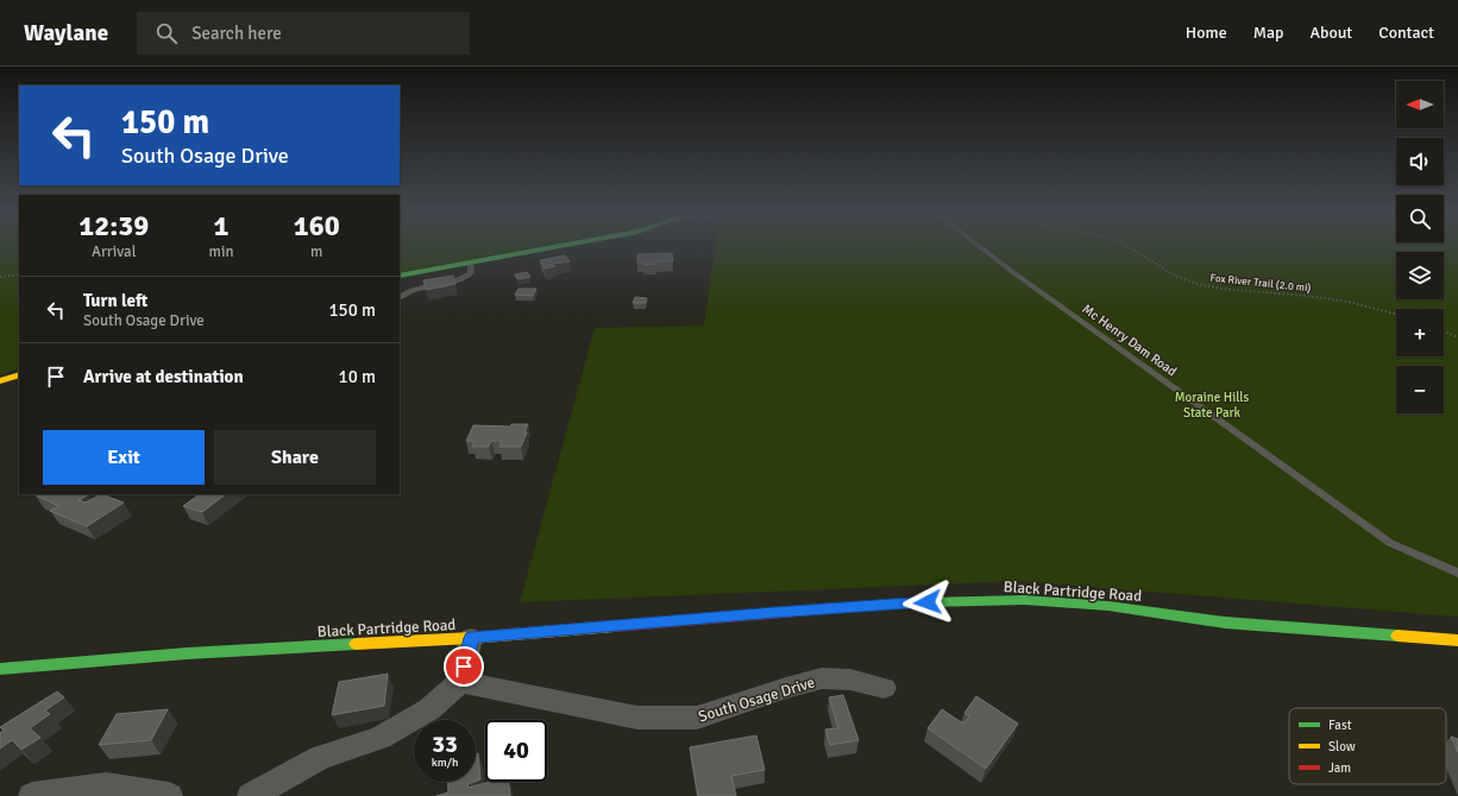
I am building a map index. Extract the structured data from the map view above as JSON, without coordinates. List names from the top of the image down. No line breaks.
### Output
{"streets":{"street":["Black Partridge Road","South Osage Drive"],"lane":["Mc Henry Dam Road"],"path":["Fox River Trail (2.0 mi)"]},"parks":["Moraine Hills State Park"],"legend":["Fast","Slow","Jam"],"north":"left","page":{"header":"Waylane","search":"Search here","nav":["Home","Map","About","Contact"],"map_buttons":["+","−"],"turn":["150 m","South Osage Drive"],"eta":["12:39","Arrival","1","min","160","m"],"list":[{"name":"Turn left","note":"South Osage Drive","value":"150 m"},{"name":"Arrive at destination","value":"10 m"}],"buttons":["Exit","Share"],"speed":"33 km/h","limit":"40"}}
